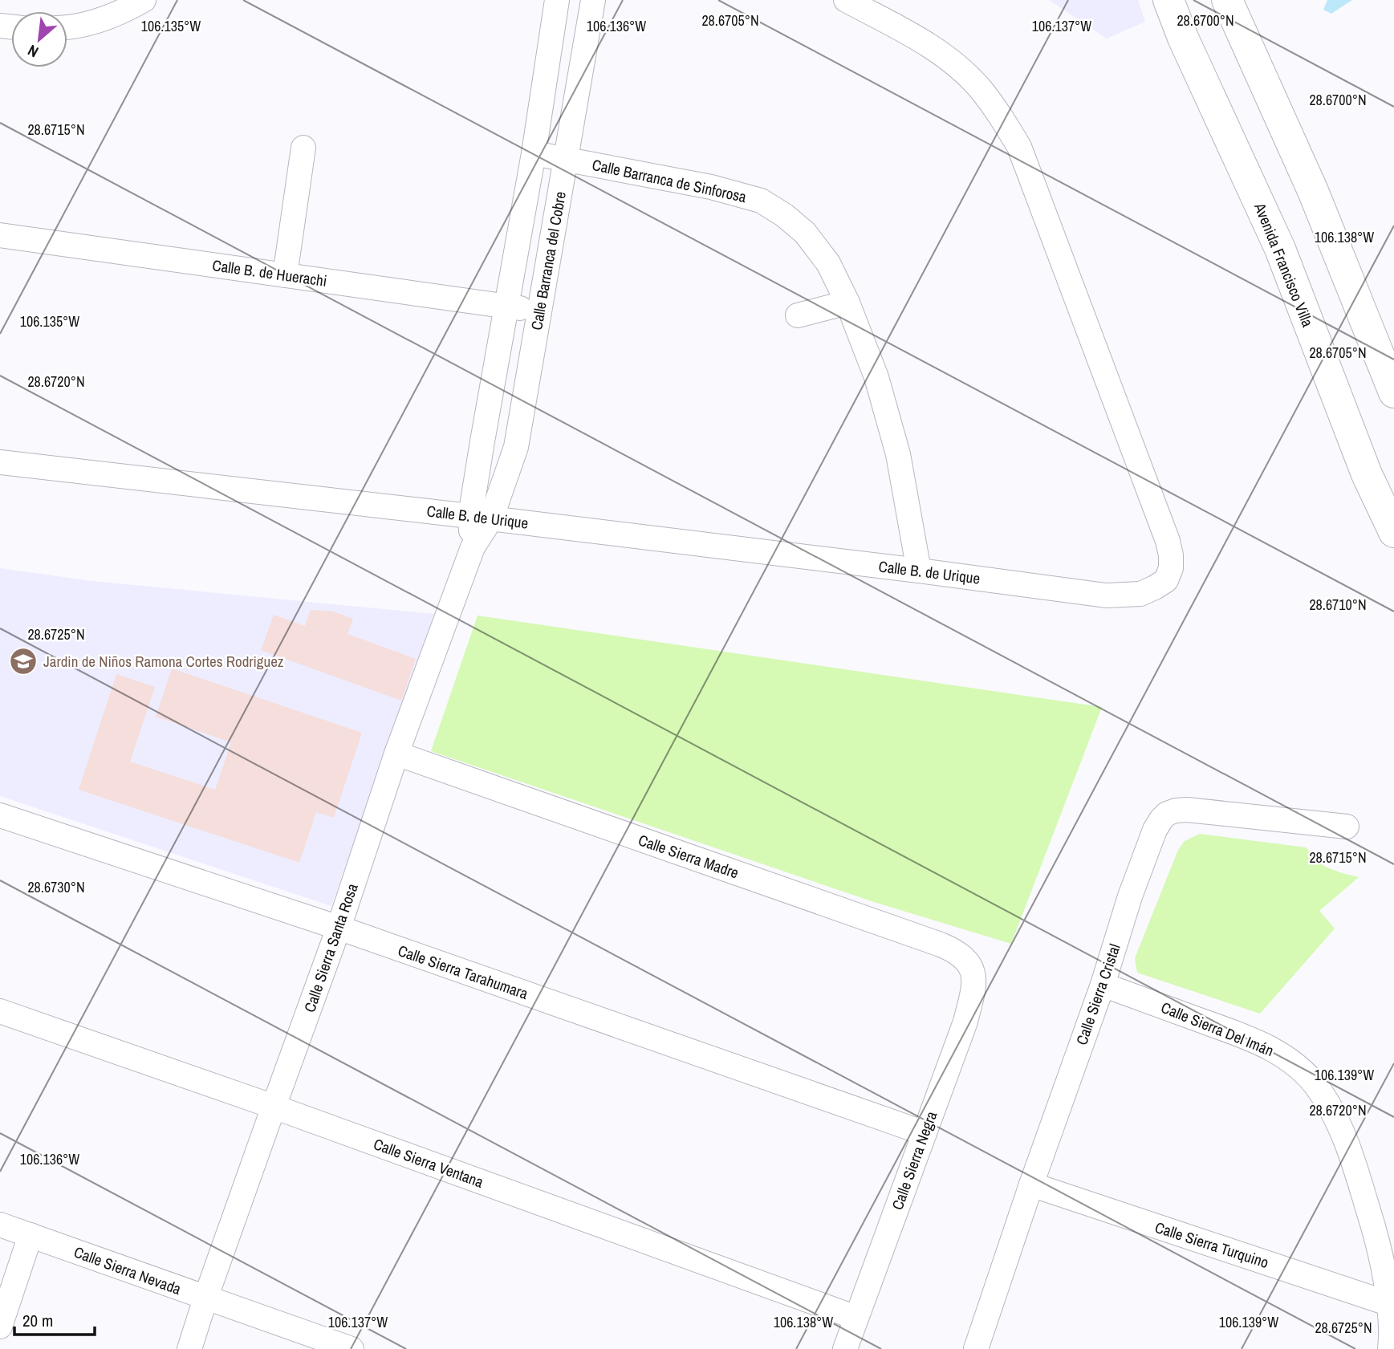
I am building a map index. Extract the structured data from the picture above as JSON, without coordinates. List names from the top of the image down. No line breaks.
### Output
{"streets":{"main road":["Avenida Francisco Villa"],"street":["Calle Barranca de Sinforosa","Calle Barranca del Cobre","Calle B. de Huerachi","Calle B. de Urique","Calle Sierra Madre","Calle Sierra Santa Rosa","Calle Sierra Tarahumara","Calle Sierra Cristal","Calle Sierra Del Imán","Calle Sierra Negra","Calle Sierra Ventana","Calle Sierra Turquino","Calle Sierra Nevada"]},"crossings":[["Calle Barranca de Sinforosa","Calle Barranca del Cobre"],["Calle Barranca de Sinforosa","Calle B. de Urique"],["Calle Barranca del Cobre","Calle B. de Huerachi"],["Calle Barranca del Cobre","Calle B. de Urique"],["Calle Barranca del Cobre","Calle Sierra Santa Rosa"],["Calle B. de Urique","Calle Sierra Santa Rosa"],["Calle Sierra Madre","Calle Sierra Santa Rosa"],["Calle Sierra Madre","Calle Sierra Negra"],["Calle Sierra Santa Rosa","Calle Sierra Tarahumara"],["Calle Sierra Santa Rosa","Calle Sierra Ventana"],["Calle Sierra Santa Rosa","Calle Sierra Nevada"],["Calle Sierra Tarahumara","Calle Sierra Negra"],["Calle Sierra Cristal","Calle Sierra Del Imán"],["Calle Sierra Cristal","Calle Sierra Turquino"],["Calle Sierra Del Imán","Calle Sierra Turquino"],["Calle Sierra Negra","Calle Sierra Ventana"]],"places":{"school or university":["Jardin de Niños Ramona Cortes Rodriguez"]},"scale_bar":"20 m","north":"bottom left","coordinates":["28.6705°N","28.6700°N","106.135°W","106.136°W","106.137°W","28.6715°N","106.138°W","28.6720°N","28.6710°N","28.6725°N","28.6730°N","106.139°W"]}
